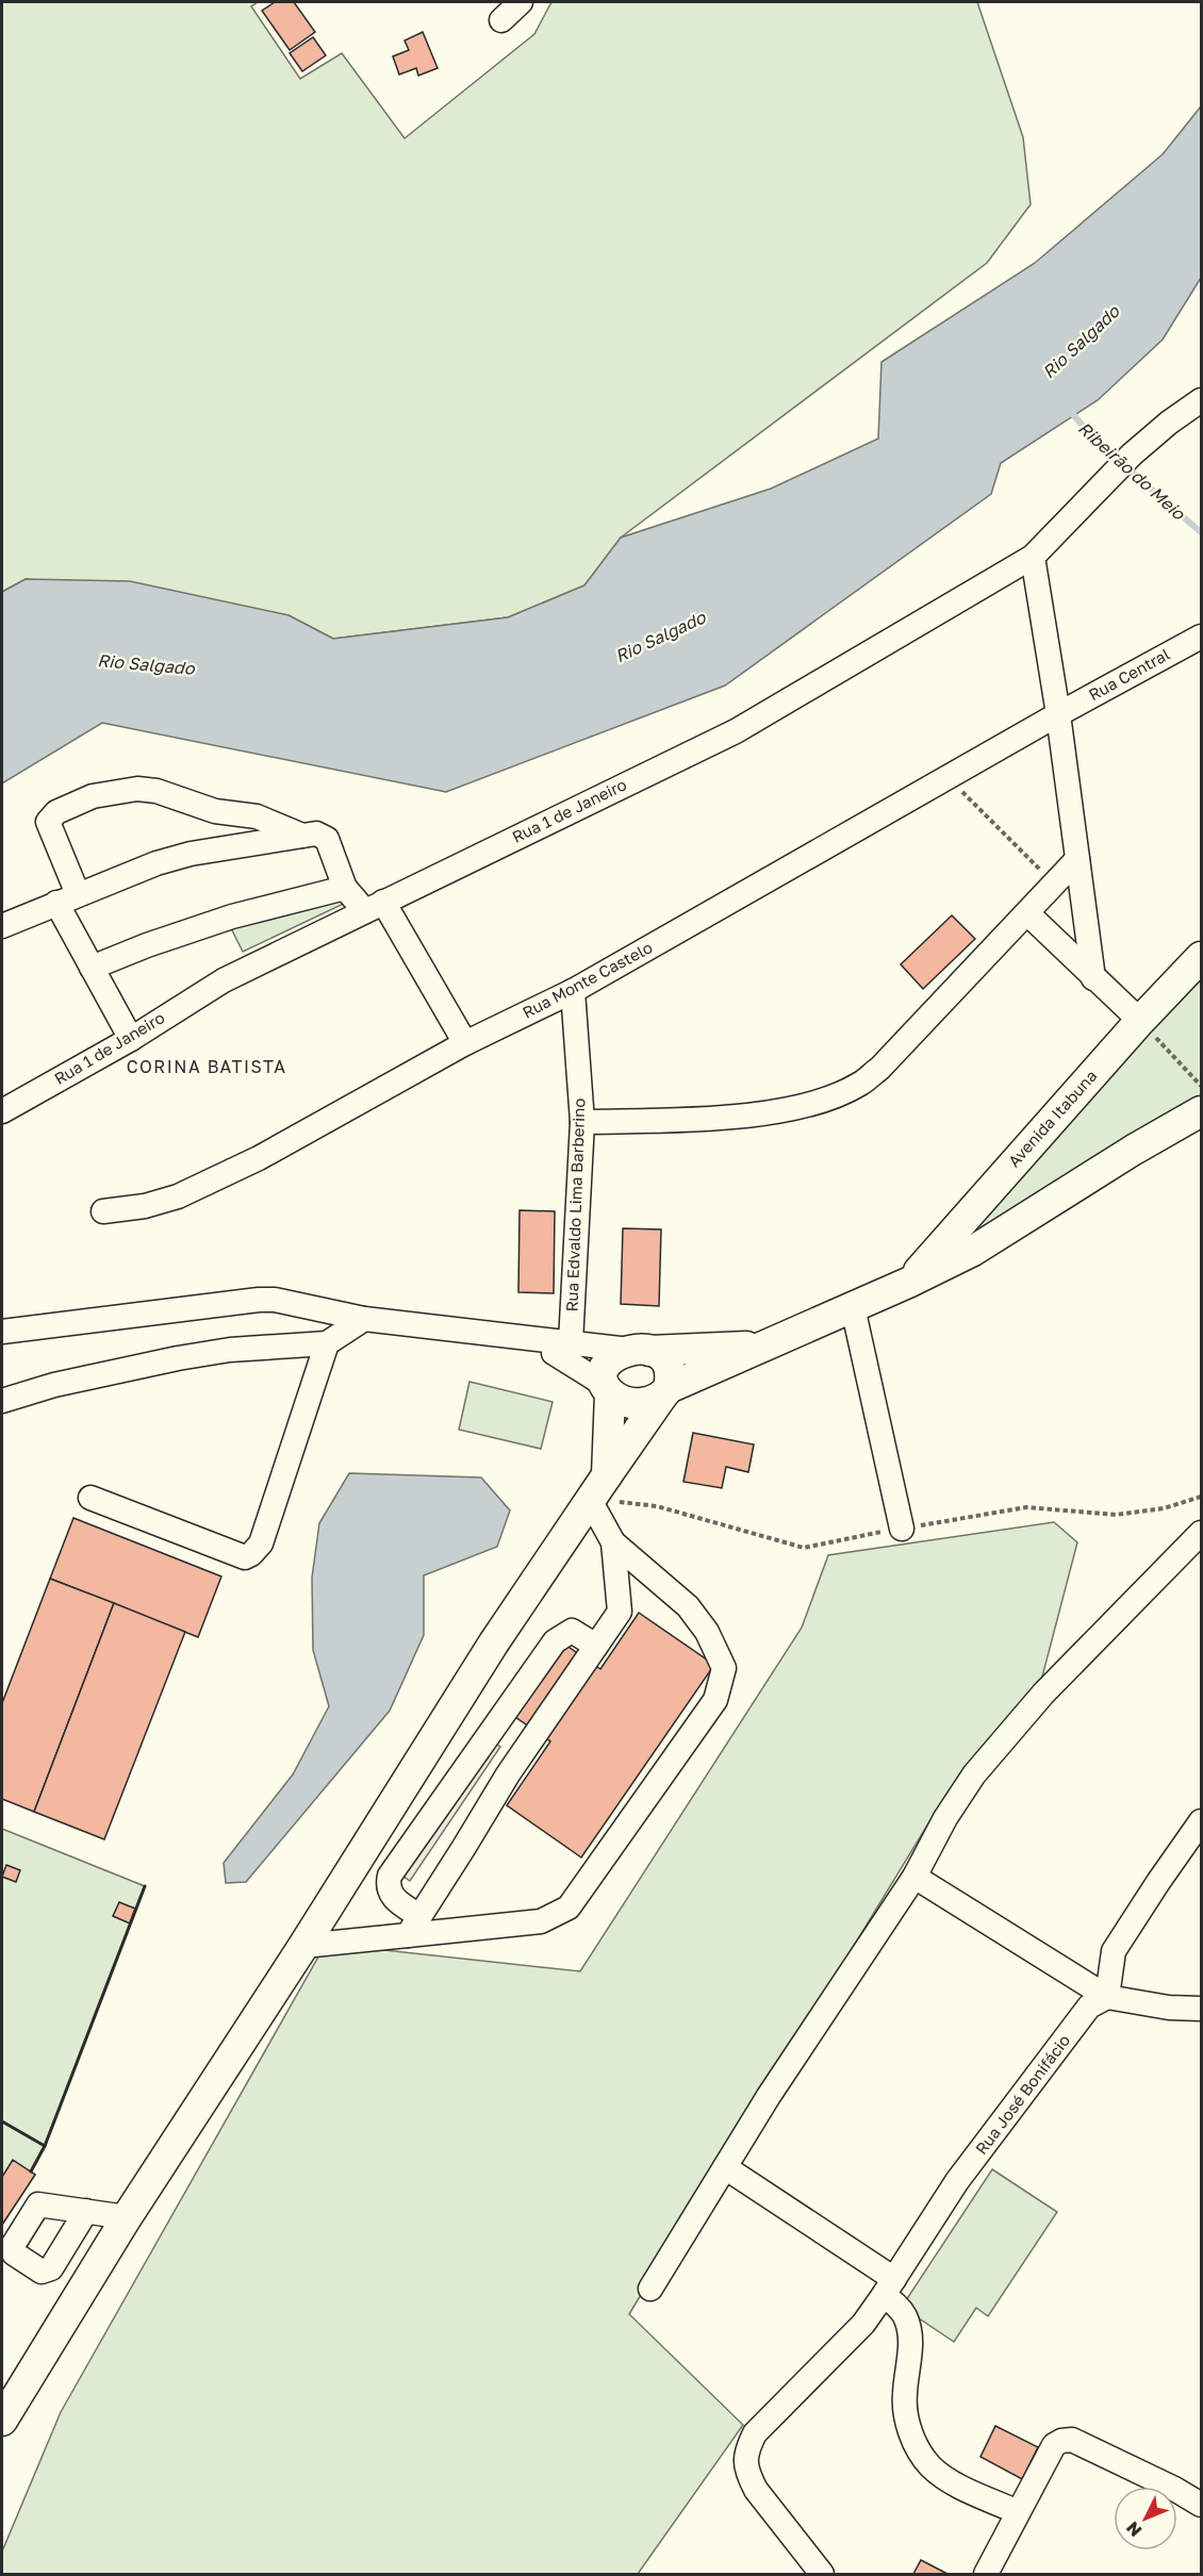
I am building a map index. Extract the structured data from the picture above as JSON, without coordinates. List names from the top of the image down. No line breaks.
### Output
{"streets":{"main road":["Avenida Itabuna"],"street":["Rua Central","Rua 1 de Janeiro","Rua Monte Castelo","Rua Edvaldo Lima Barberino","Rua José Bonifácio"]},"crossings":[["Rua Central","Rua Monte Castelo"],["Rua Monte Castelo","Rua Edvaldo Lima Barberino"]],"districts":["CORINA BATISTA"],"water":["Rio Salgado","Ribeirão do Meio"],"north":"bottom left"}
